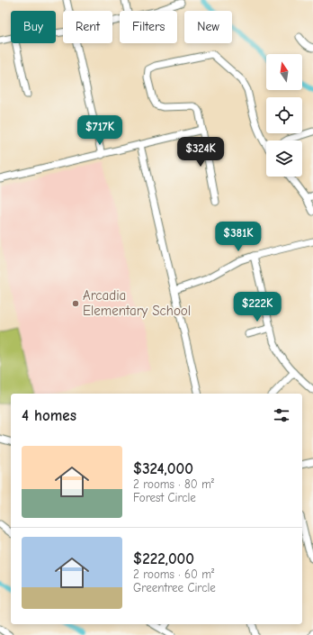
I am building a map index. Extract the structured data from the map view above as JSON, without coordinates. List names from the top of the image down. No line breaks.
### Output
{"places":["Arcadia Elementary School"],"north":"top","page":{"chip":["Buy","Rent","Filters","New"],"price":["$717K","$324K","$381K","$222K"],"heading":"4 homes","list":[{"name":"$324,000","note":"2 rooms · 80 m² · Forest Circle"},{"name":"$222,000","note":"2 rooms · 60 m² · Greentree Circle"}]}}
